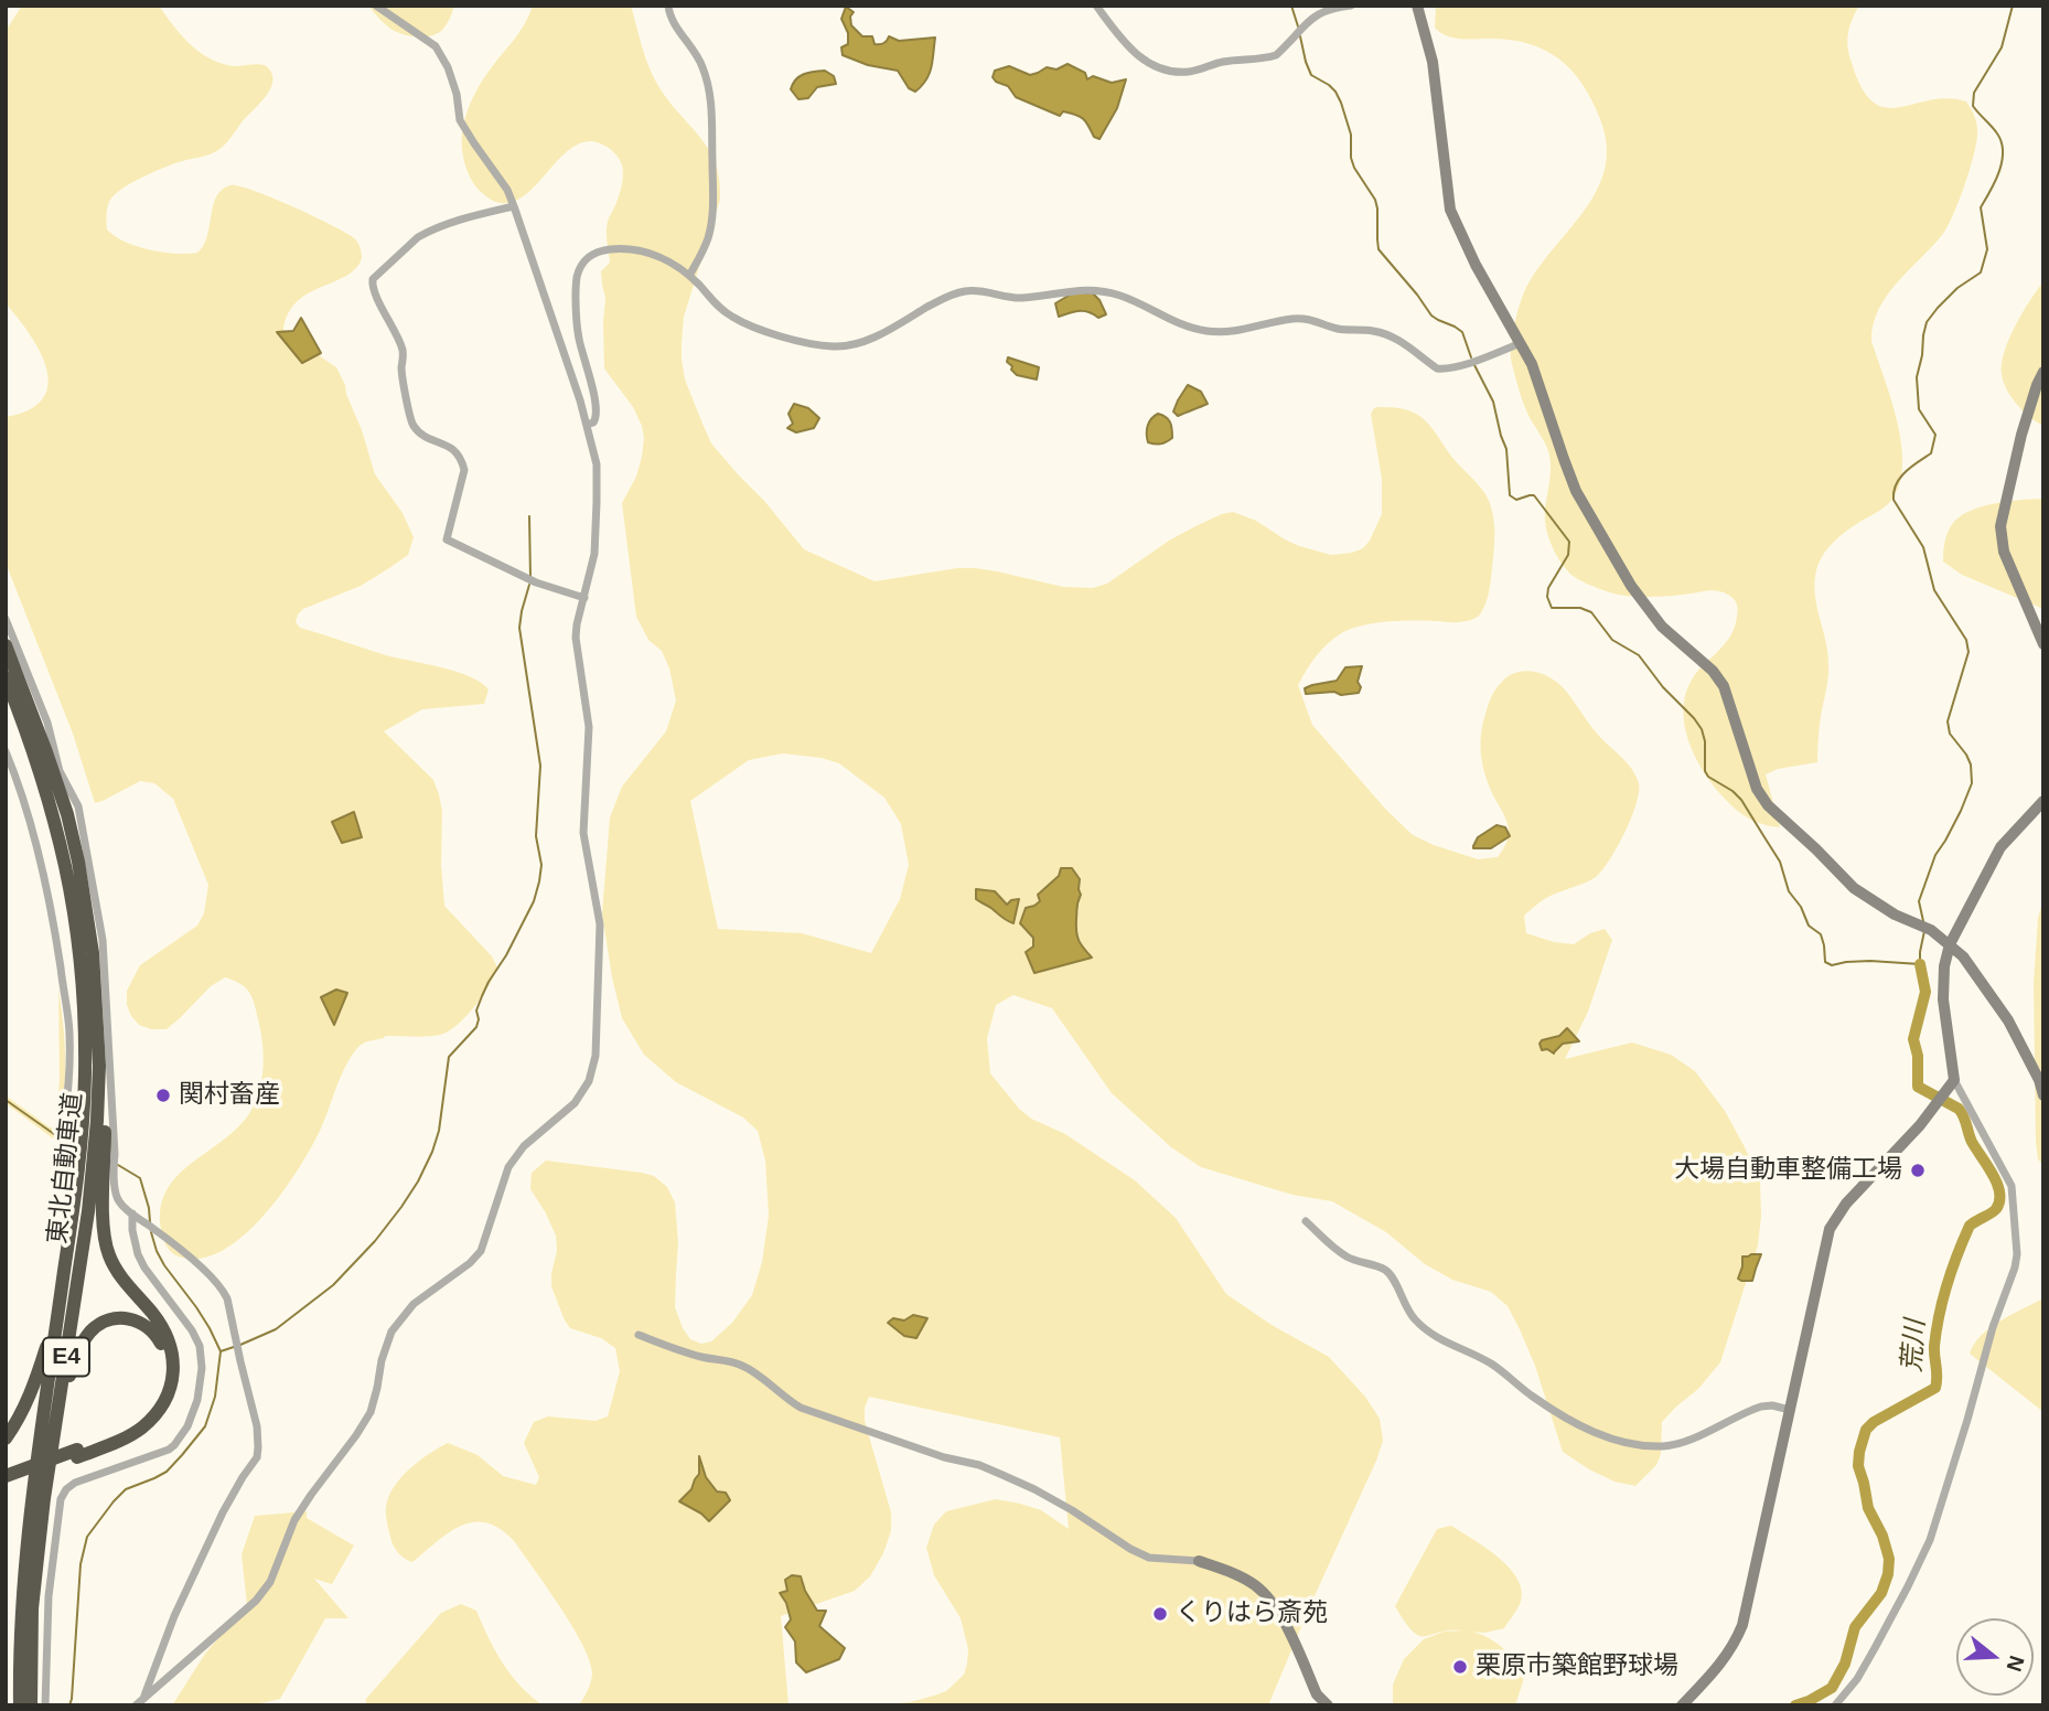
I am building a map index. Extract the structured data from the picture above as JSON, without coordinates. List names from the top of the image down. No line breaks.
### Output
{"streets":{"highway":["東北自動車道","E4"]},"water":["荒川"],"places":["関村畜産","大場自動車整備工場","くりはら斎苑","栗原市築館野球場"],"north":"right"}
